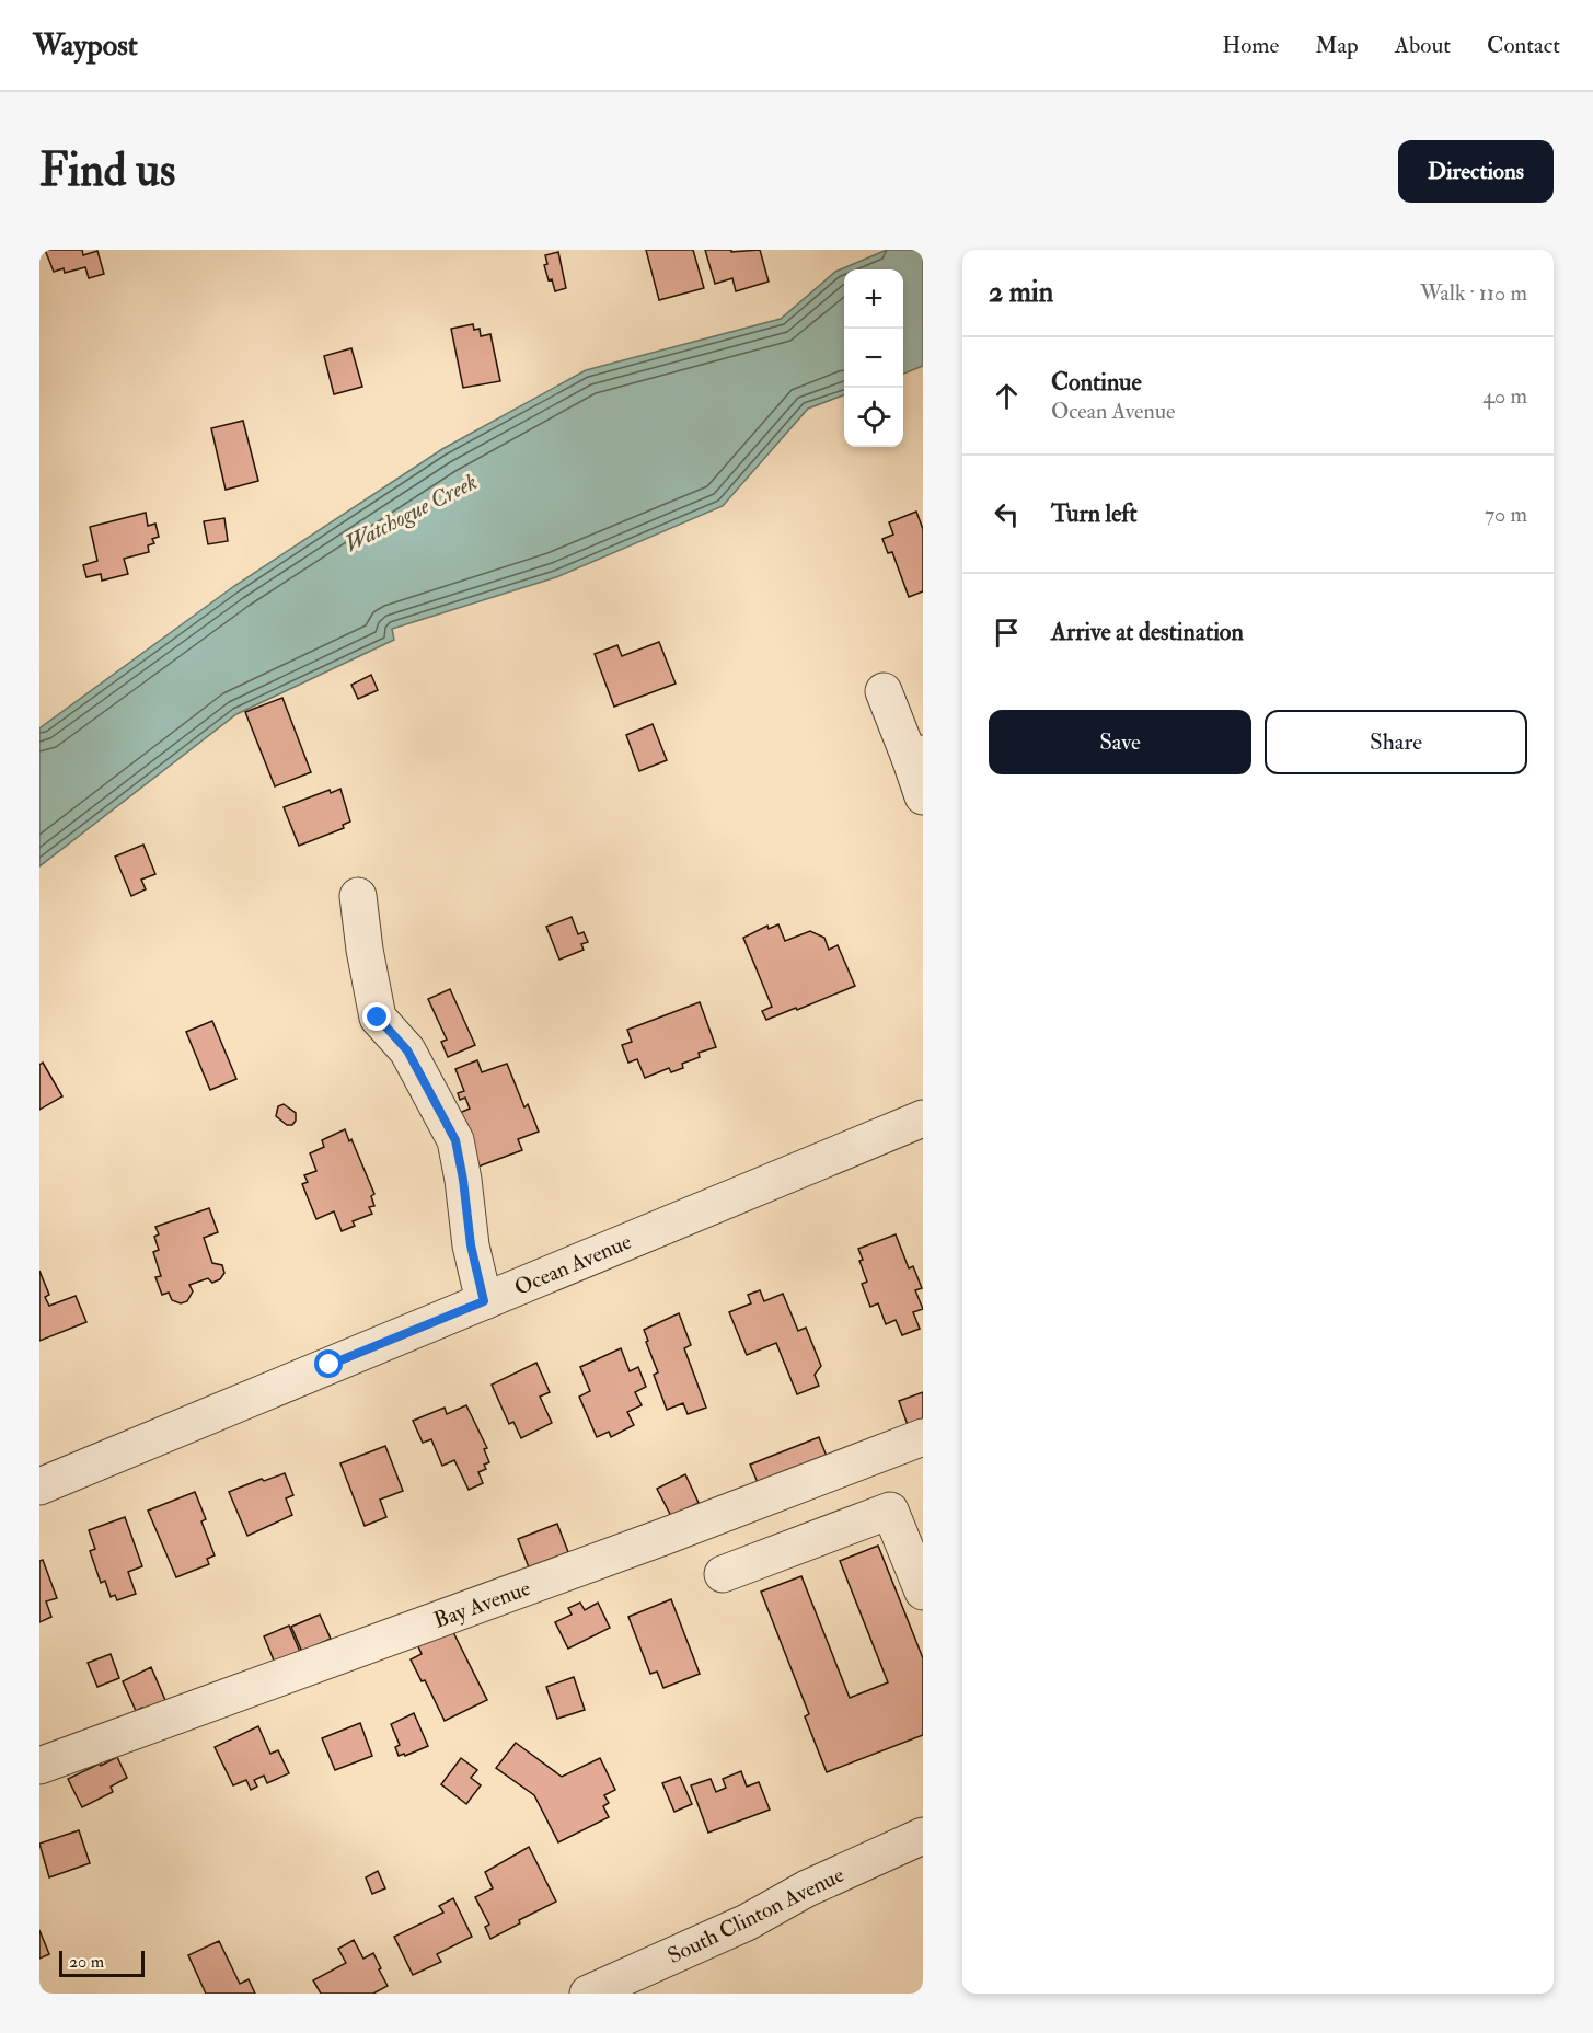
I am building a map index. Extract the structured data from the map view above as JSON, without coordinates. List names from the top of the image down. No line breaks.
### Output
{"streets":{"street":["Ocean Avenue","Bay Avenue","South Clinton Avenue"]},"water":["Watchogue Creek"],"scale_bar":"20 m","page":{"header":"Waypost","nav":["Home","Map","About","Contact"],"buttons":["Directions",["Save","Share"]],"title":"Find us","heading":["2 min","Walk · 110 m"],"map_buttons":["+","−"],"list":[["Continue","Ocean Avenue","40 m"],["Turn left","70 m"],"Arrive at destination"],"scale":"20 m"}}
